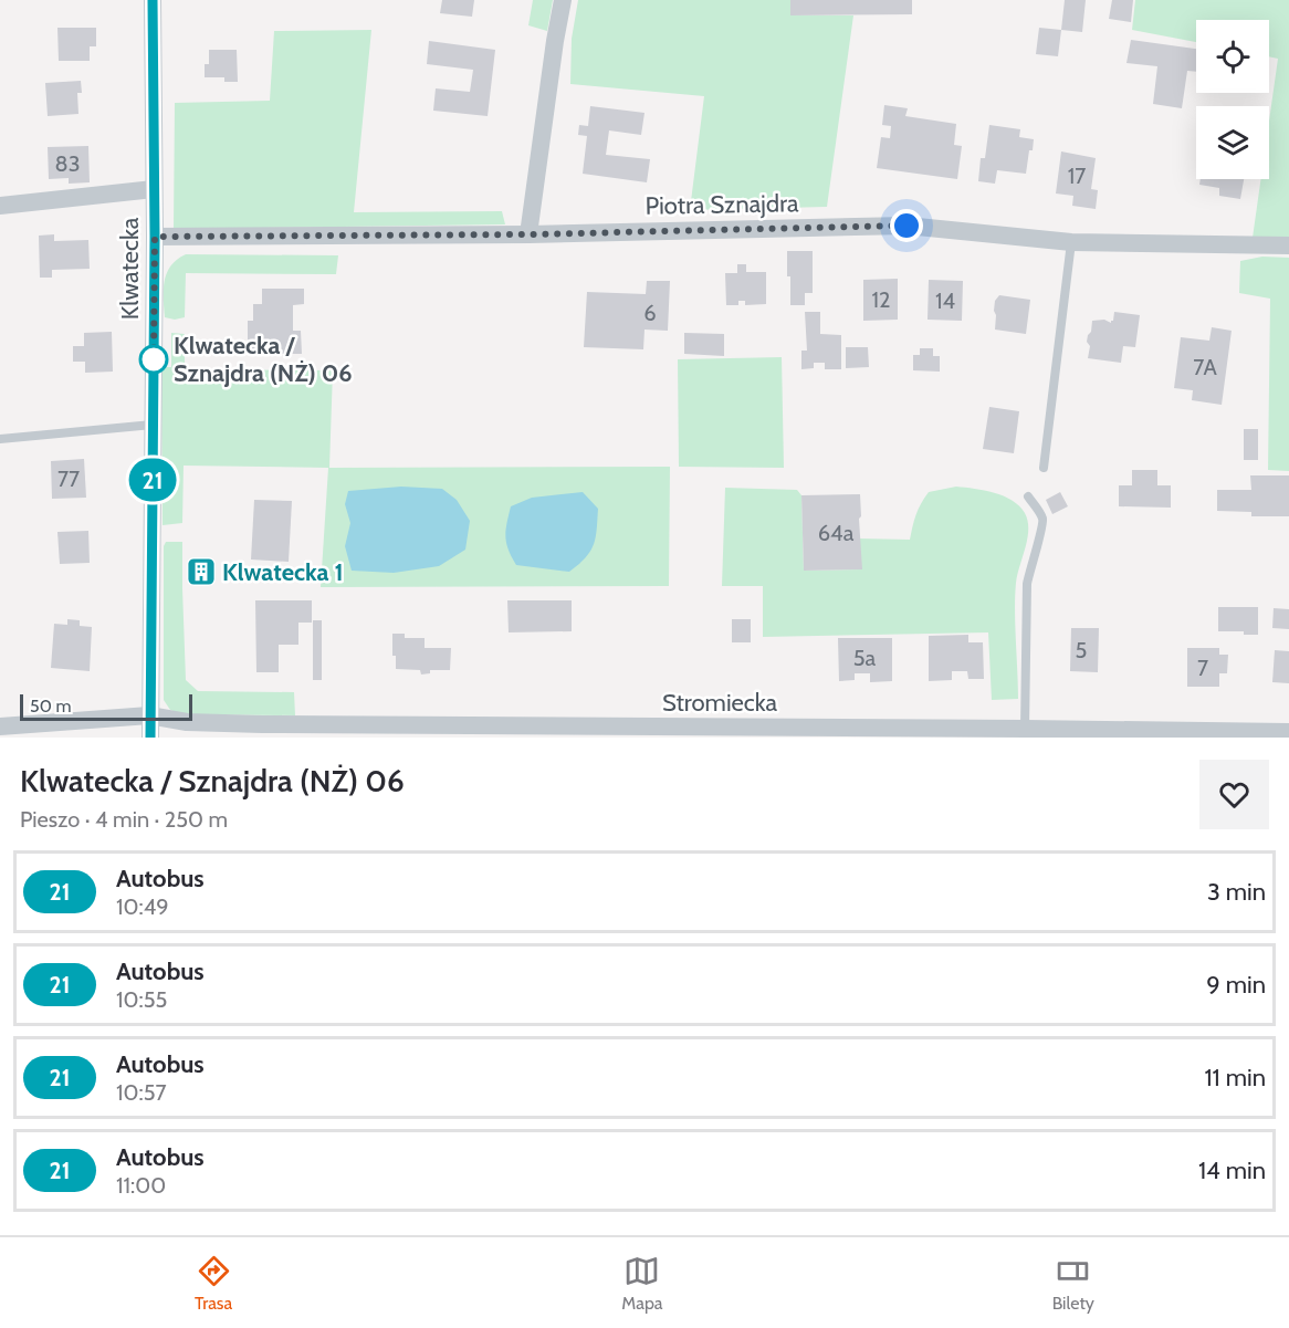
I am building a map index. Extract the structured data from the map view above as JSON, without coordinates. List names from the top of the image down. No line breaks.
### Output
{"streets":{"street":["Piotra Sznajdra","Klwatecka","Stromiecka"]},"crossings":[["Piotra Sznajdra","Klwatecka"],["Klwatecka","Stromiecka"]],"places":{"other":["Klwatecka / Sznajdra (NŻ) 06"],"building":["Klwatecka 1"]},"lines":["bus line 21"],"house_numbers":["83","17","12","14","6","7A","77","64a","5","5a","7"],"scale_bar":"50 m","page":{"on_map":"21","scale":"50 m","heading":["Klwatecka / Sznajdra (NŻ) 06","Pieszo · 4 min · 250 m"],"list":[{"mark":"21","name":"Autobus","note":"10:49","value":"3 min"},{"mark":"21","name":"Autobus","note":"10:55","value":"9 min"},{"mark":"21","name":"Autobus","note":"10:57","value":"11 min"},{"mark":"21","name":"Autobus","note":"11:00","value":"14 min"}],"tabs":["Trasa","Mapa","Bilety"]}}
